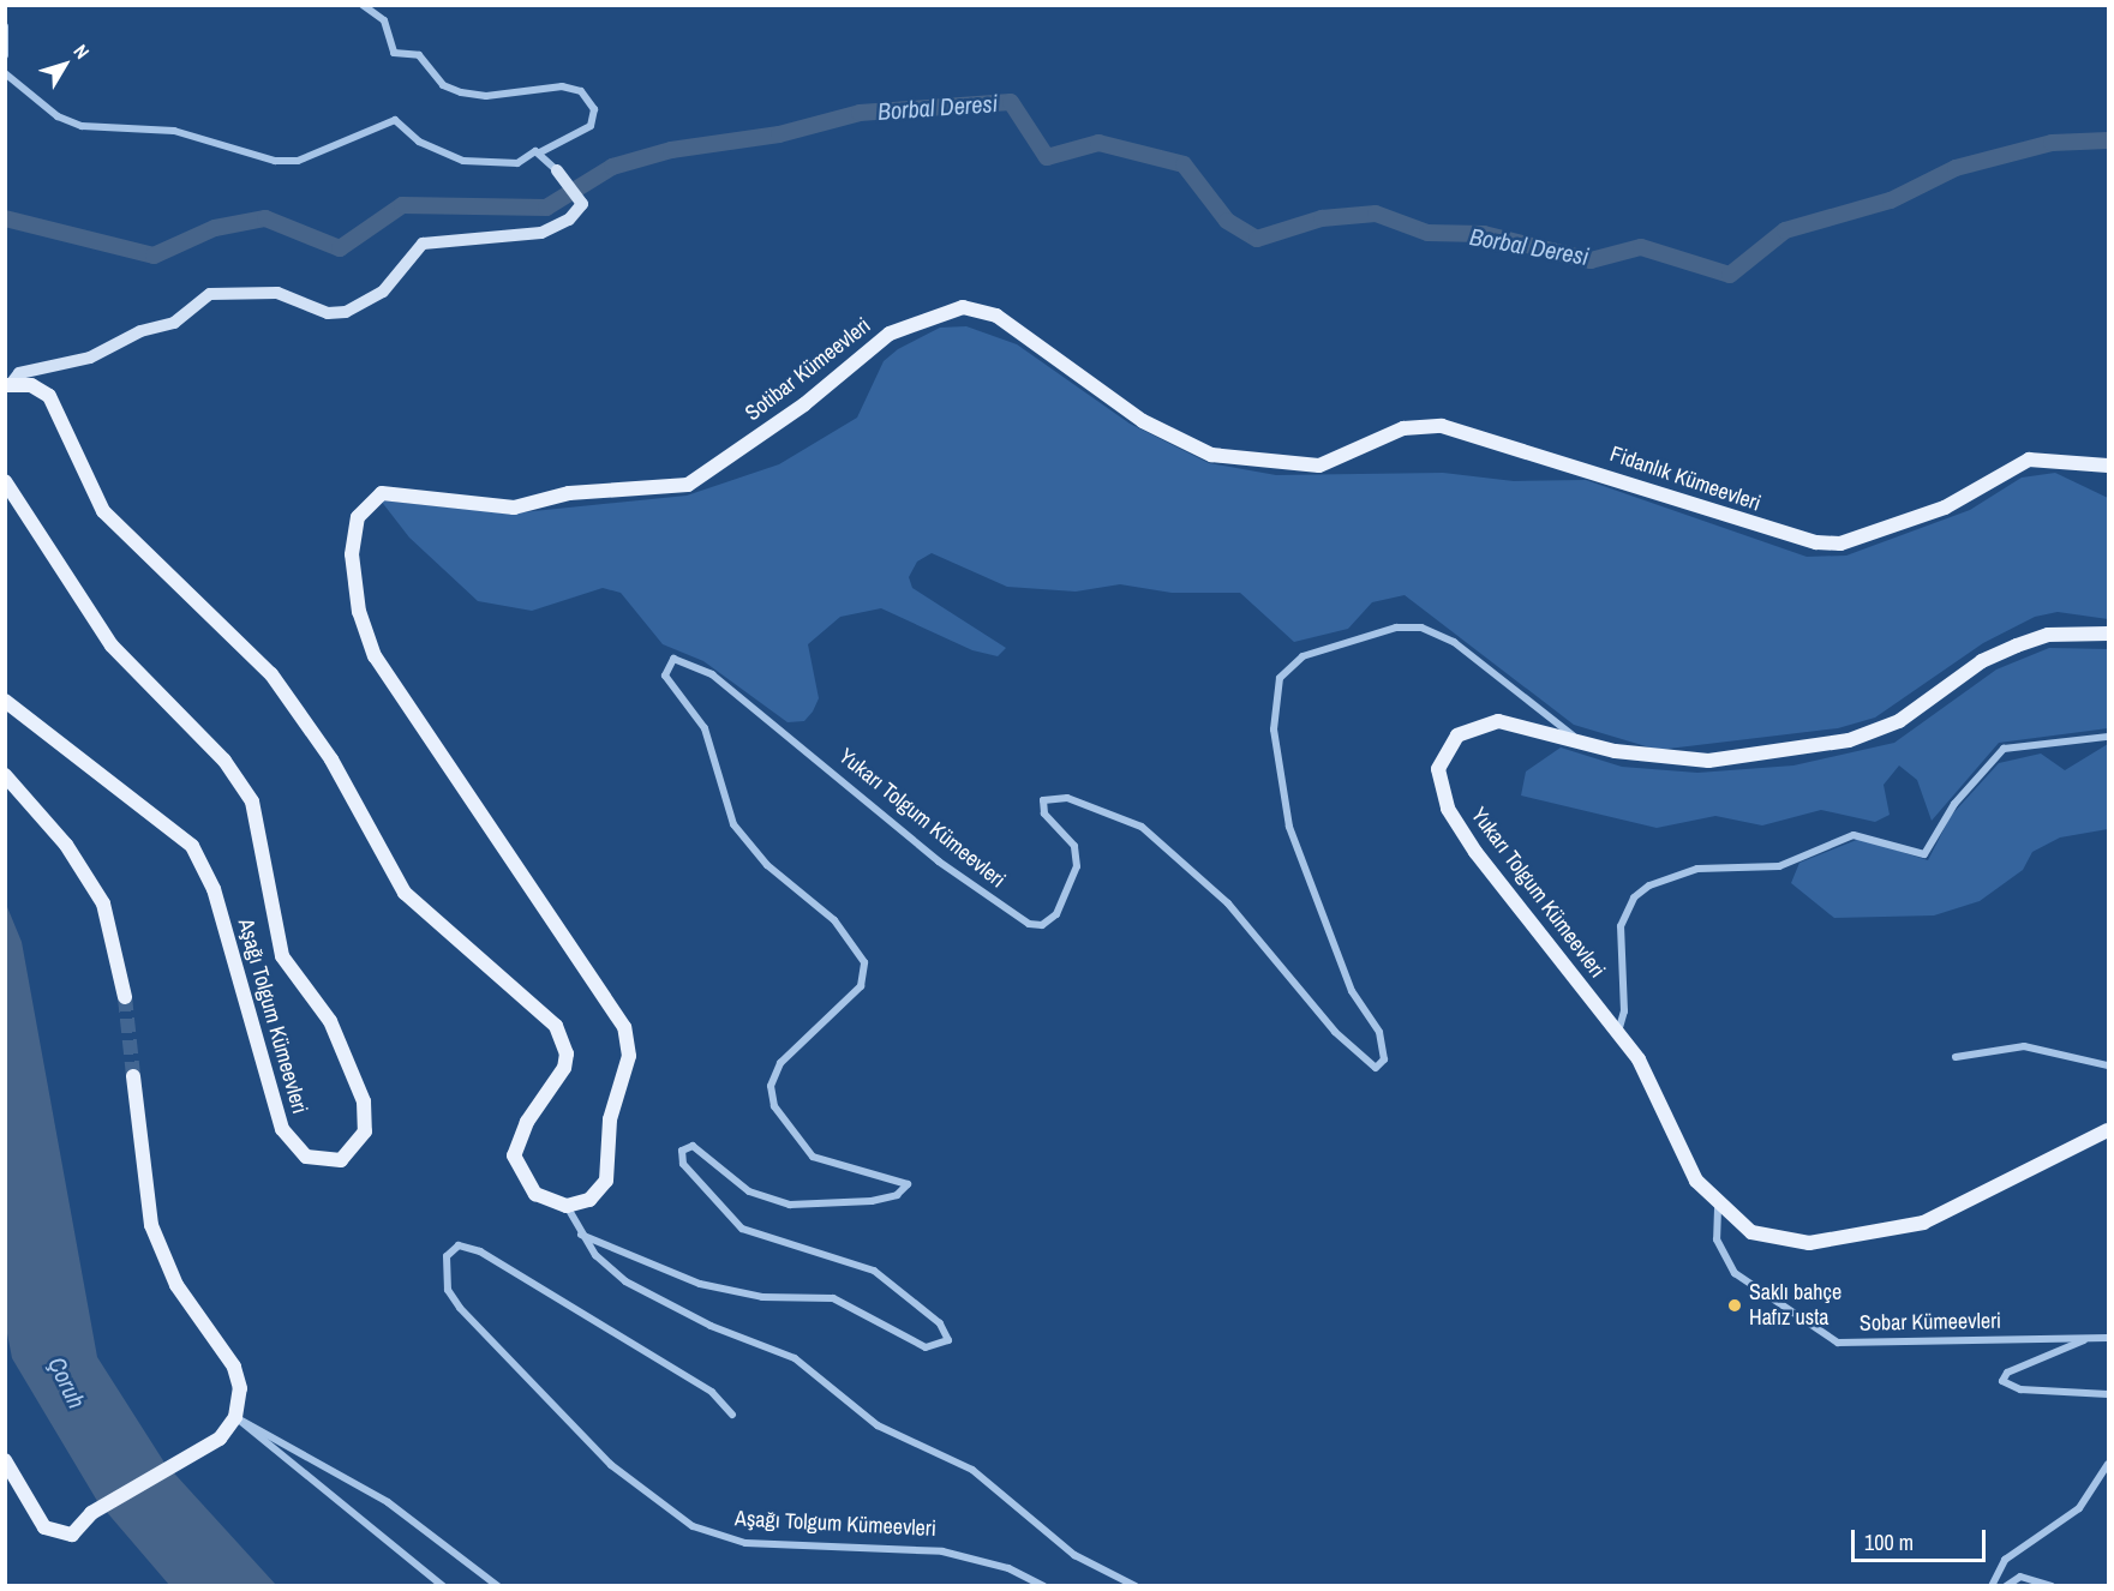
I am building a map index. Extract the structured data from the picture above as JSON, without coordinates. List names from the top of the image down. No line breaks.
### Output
{"streets":{"main road":["Sotibar Kümeevleri","Fidanlık Kümeevleri","Yukarı Tolgum Kümeevleri","Aşağı Tolgum Kümeevleri"],"street":["Sobar Kümeevleri"]},"crossings":[["Sotibar Kümeevleri","Fidanlık Kümeevleri"],["Yukarı Tolgum Kümeevleri","Sobar Kümeevleri"]],"water":["Borbal Deresi","Çoruh"],"places":["Saklı bahçe Hafız usta"],"scale_bar":"100 m","north":"top right"}
